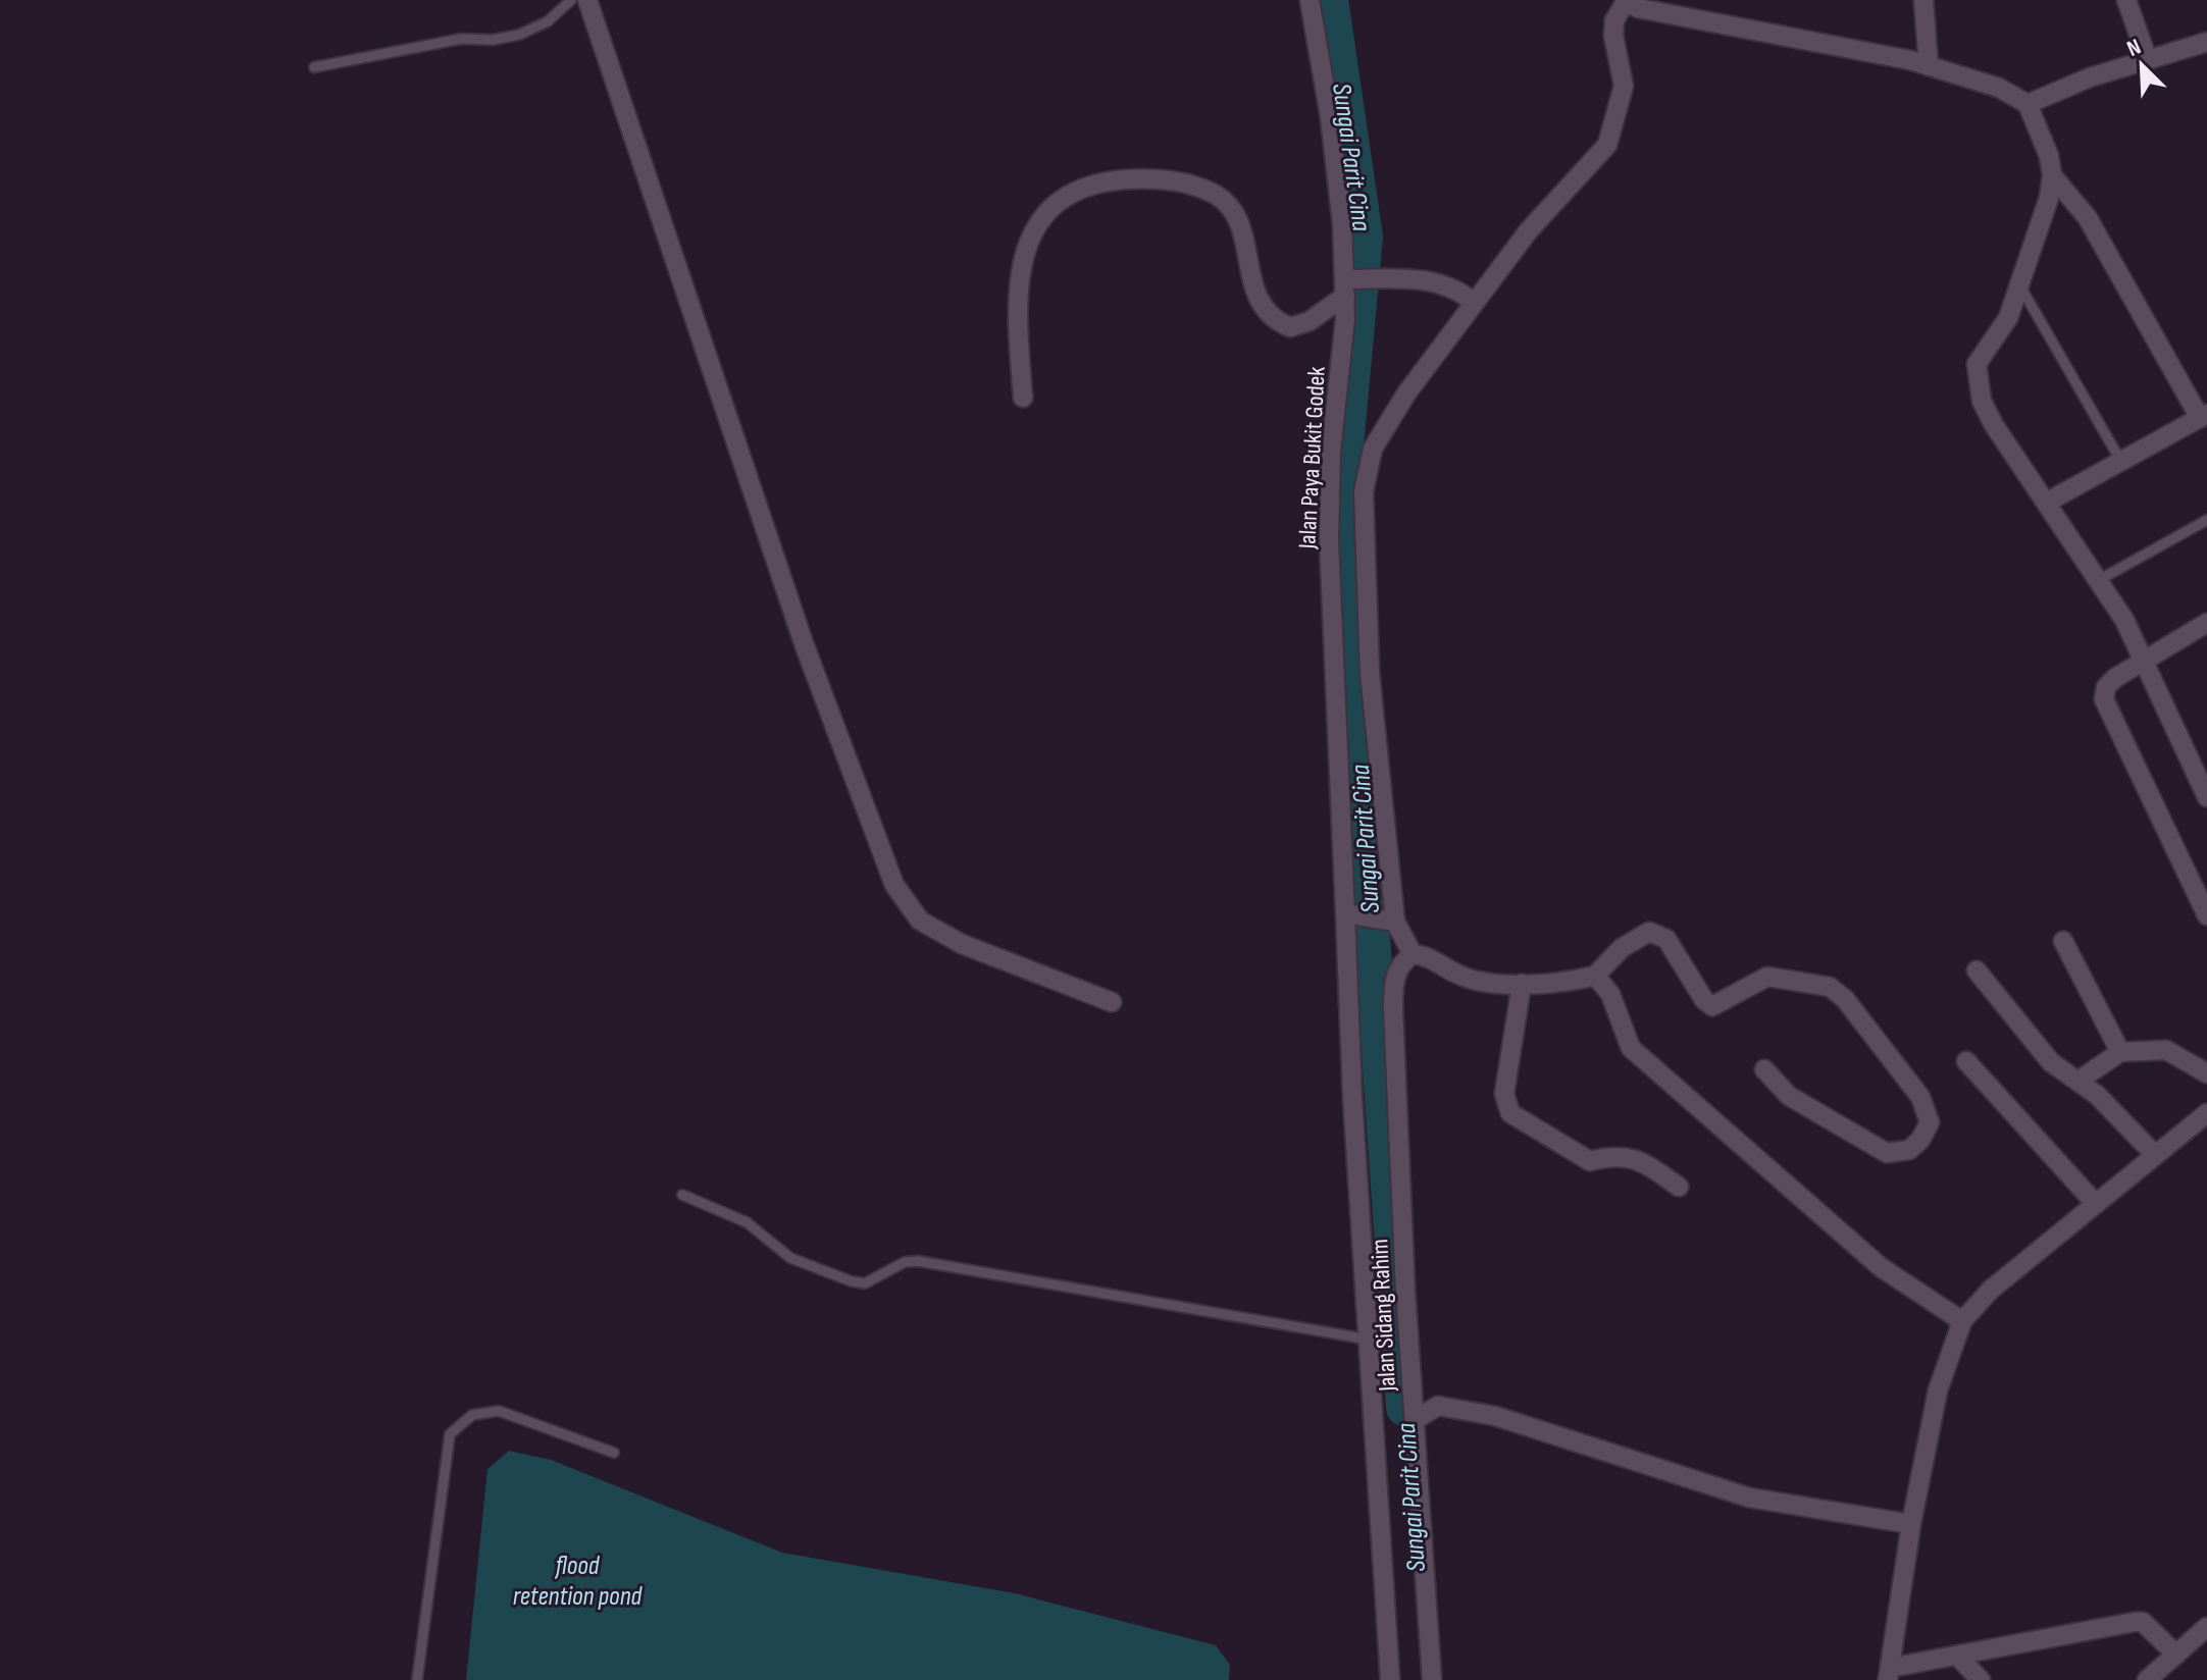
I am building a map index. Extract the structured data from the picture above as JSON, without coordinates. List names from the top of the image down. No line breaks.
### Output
{"streets":{"street":["Jalan Paya Bukit Godek","Jalan Sidang Rahim"]},"water":["Sungai Parit Cina","flood retention pond"],"north":"top left"}
